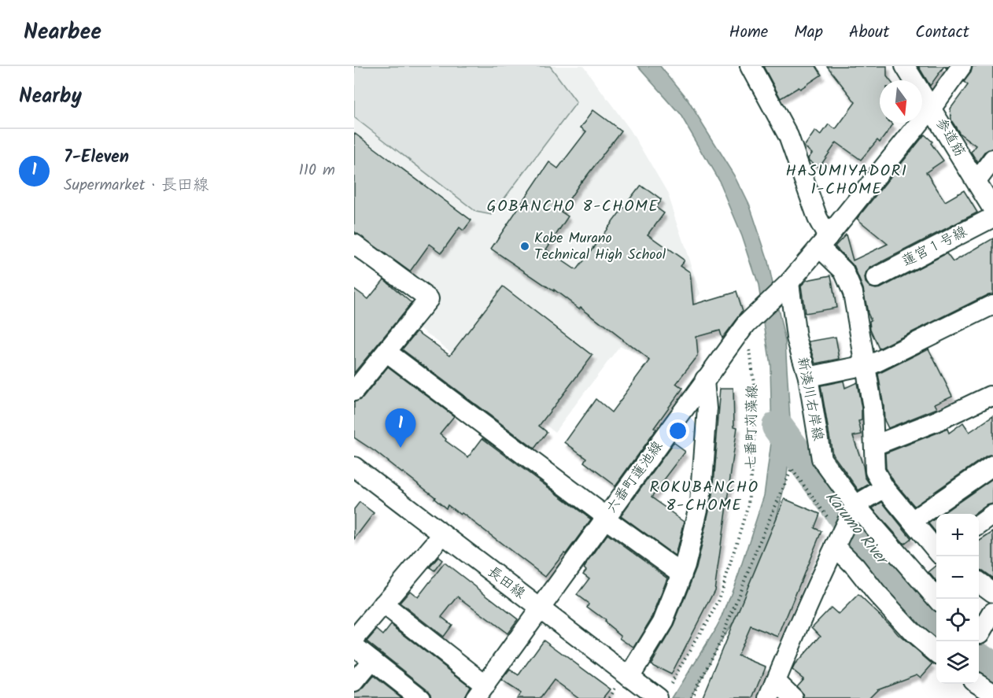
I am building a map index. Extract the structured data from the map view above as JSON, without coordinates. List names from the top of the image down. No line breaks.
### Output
{"streets":{"street":["参道筋","蓮宮１号線","新湊川右岸線","六番町蓮池線","長田線"],"path":["七番町苅藻線"]},"crossings":[["新湊川右岸線","六番町蓮池線"],["七番町苅藻線","六番町蓮池線"],["六番町蓮池線","長田線"]],"districts":["HASUMIYADORI 1-CHOME","GOBANCHO 8-CHOME","ROKUBANCHO 8-CHOME"],"water":["Karumo River"],"places":["Kobe Murano Technical High School"],"north":"bottom","page":{"header":"Nearbee","nav":["Home","Map","About","Contact"],"heading":"Nearby","list":[{"mark":"1","name":"7-Eleven","note":"Supermarket · 長田線","value":"110 m"}],"pins":"1","map_buttons":["+","−"]}}
